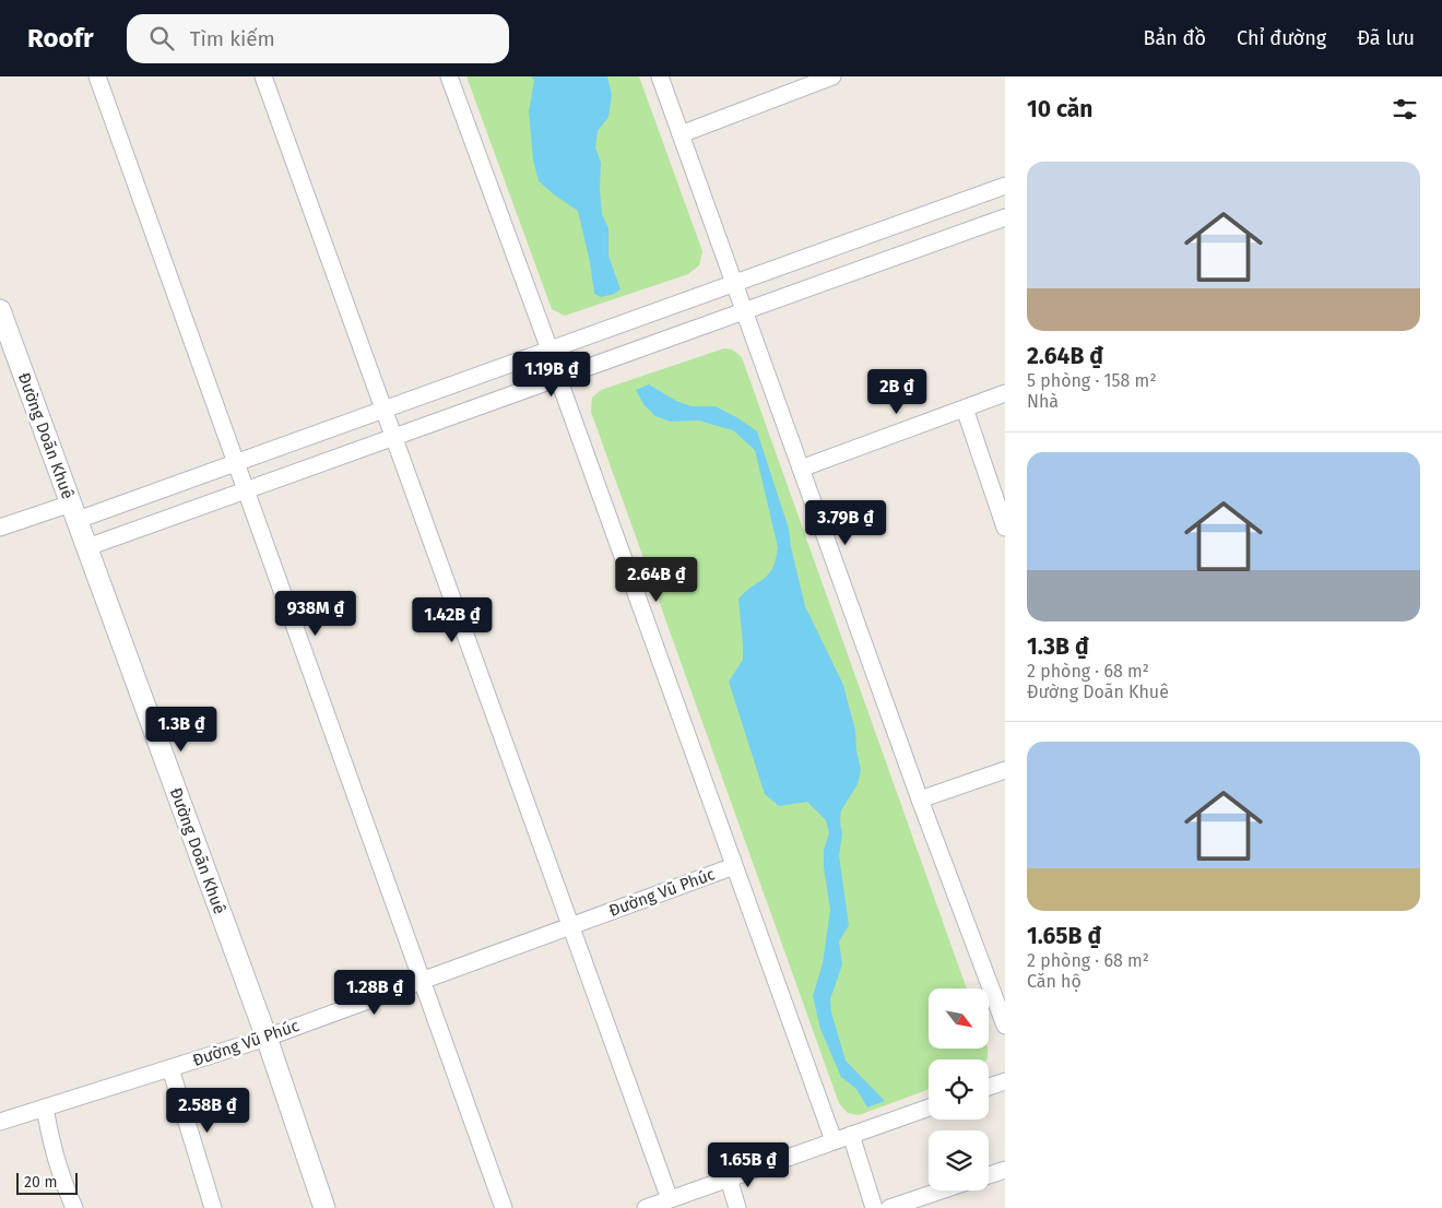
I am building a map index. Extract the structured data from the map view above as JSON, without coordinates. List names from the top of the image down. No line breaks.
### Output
{"streets":{"street":["Đường Doãn Khuê","Đường Vũ Phúc"]},"crossings":[["Đường Doãn Khuê","Đường Vũ Phúc"]],"scale_bar":"20 m","north":"bottom right","page":{"header":"Roofr","search":"Tìm kiếm","nav":["Bản đồ","Chỉ đường","Đã lưu"],"heading":"10 căn","list":[{"name":"2.64B ₫","note":"5 phòng · 158 m² · Nhà"},{"name":"1.3B ₫","note":"2 phòng · 68 m² · Đường Doãn Khuê"},{"name":"1.65B ₫","note":"2 phòng · 68 m² · Căn hộ"}],"price":["1.19B ₫","2B ₫","3.79B ₫","2.64B ₫","938M ₫","1.42B ₫","1.3B ₫","1.28B ₫","2.58B ₫","1.65B ₫"],"scale":"20 m"}}
